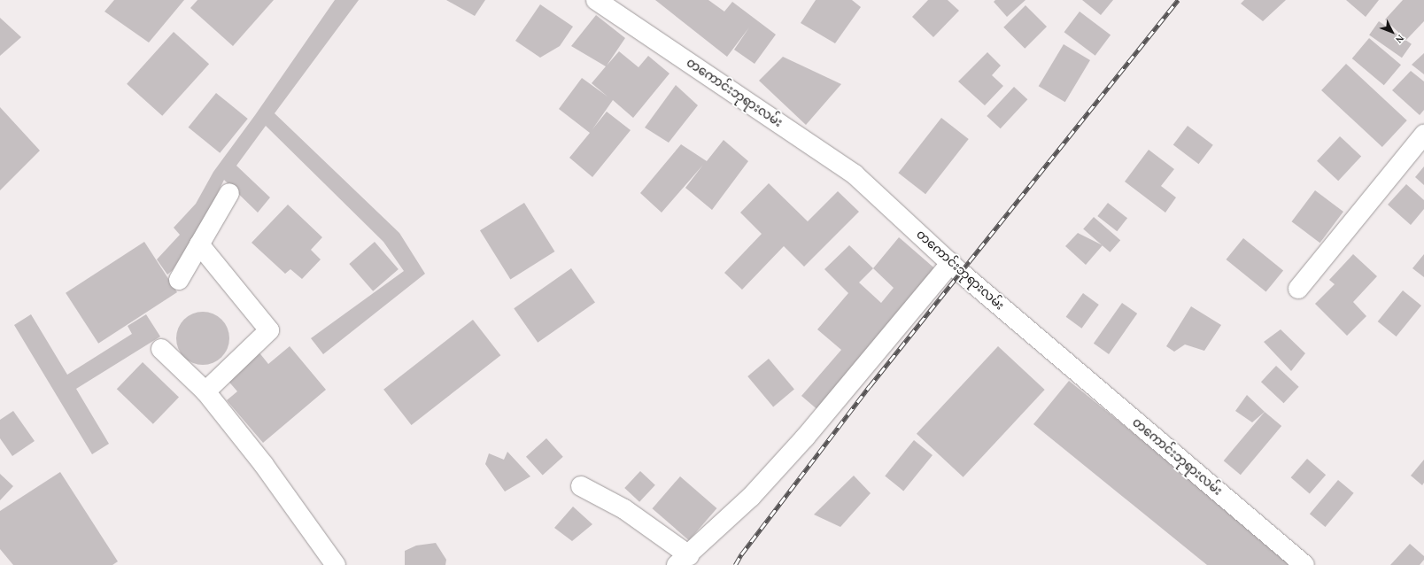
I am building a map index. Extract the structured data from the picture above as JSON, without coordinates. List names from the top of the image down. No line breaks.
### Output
{"streets":{"main road":["တကောင်းဘုရားလမ်း"]},"north":"bottom right"}
